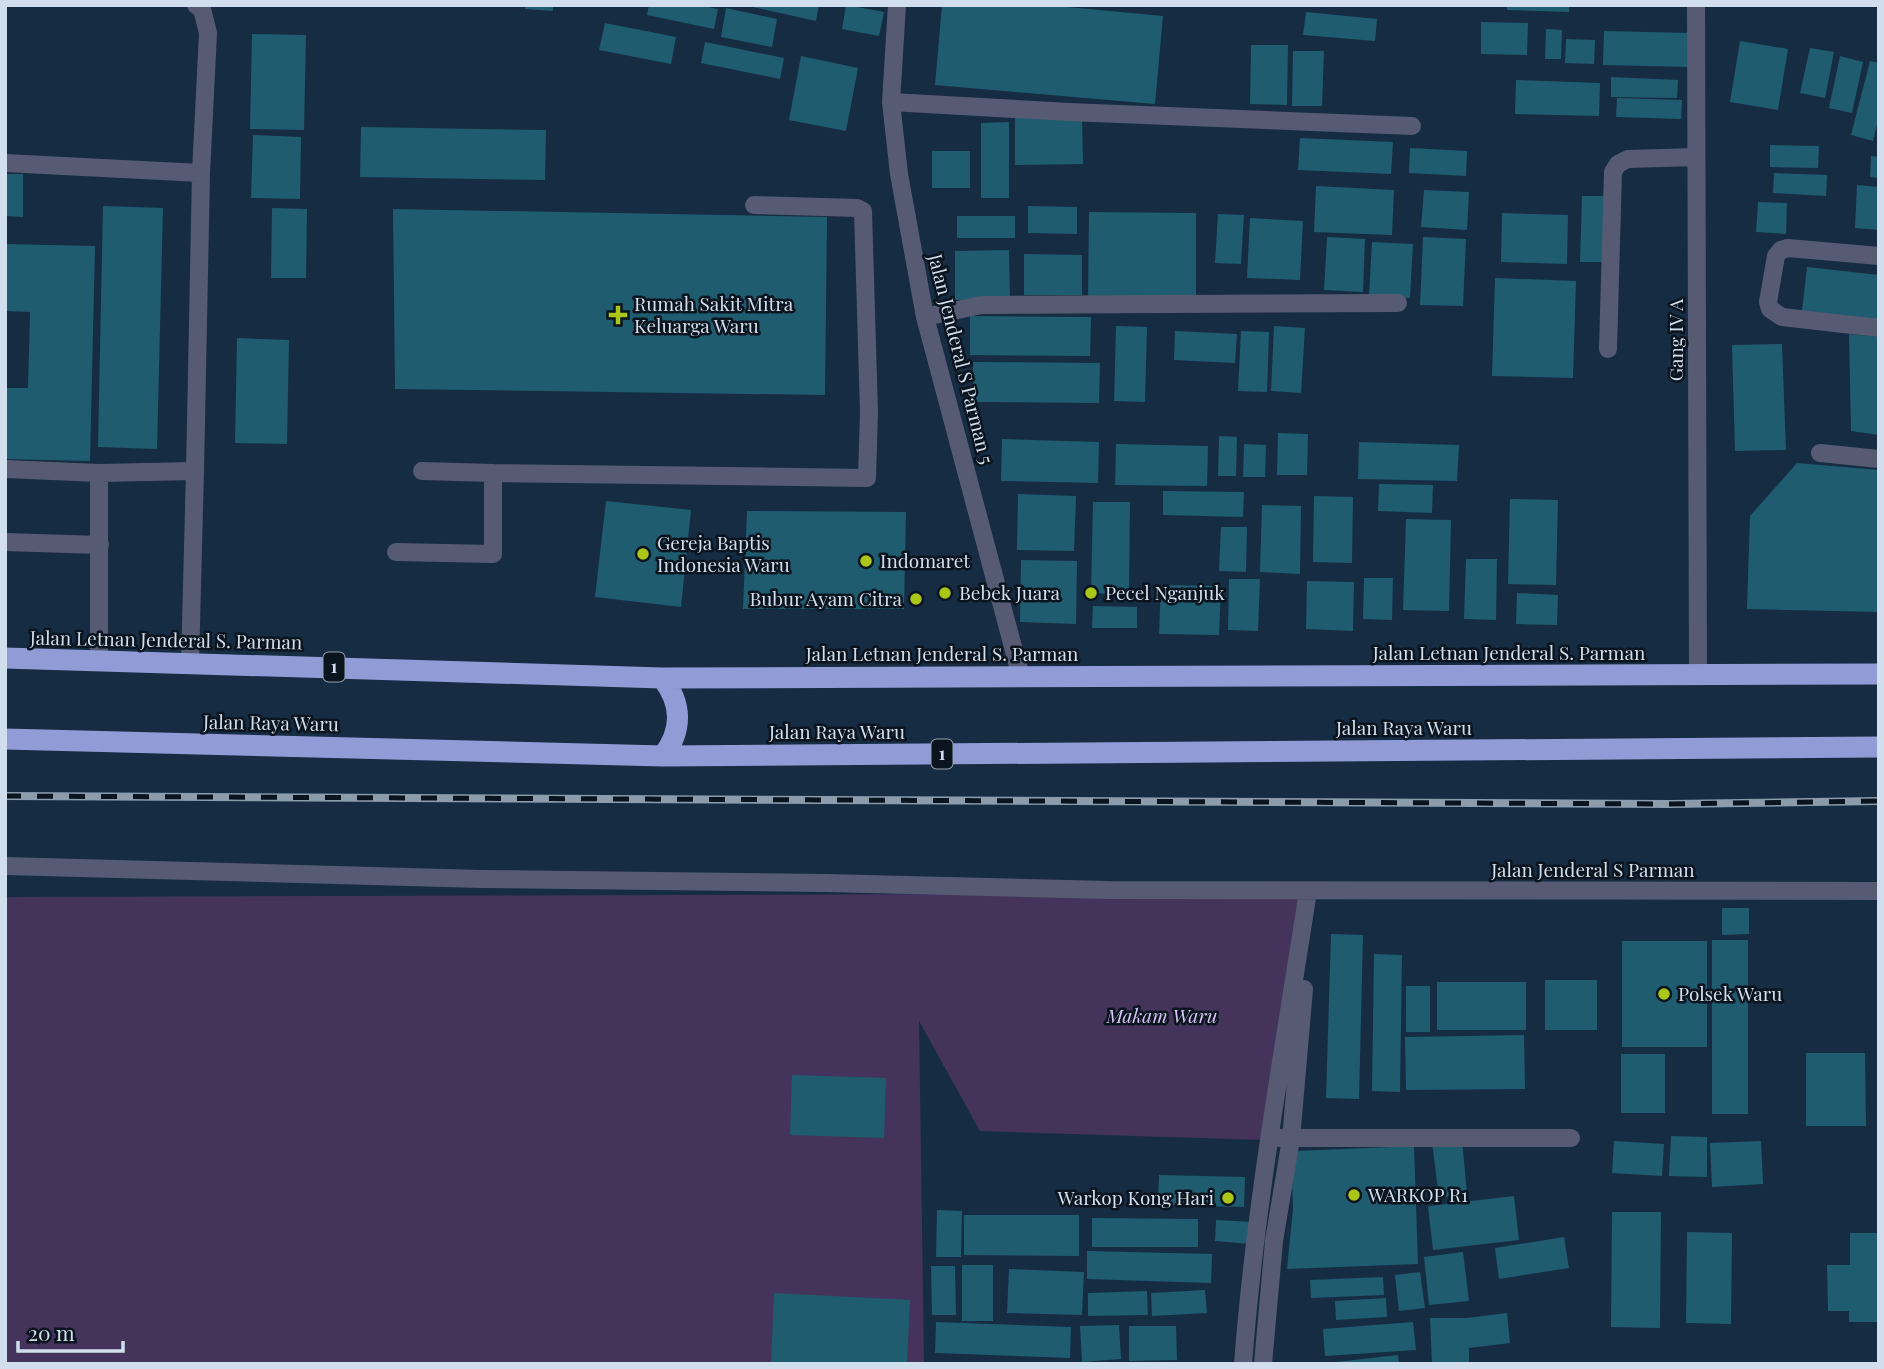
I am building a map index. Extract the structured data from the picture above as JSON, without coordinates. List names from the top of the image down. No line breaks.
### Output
{"streets":{"highway":["Jalan Letnan Jenderal S. Parman","1","Jalan Raya Waru"],"street":["Gang IV A","Jalan Jenderal S Parman 5","Jalan Jenderal S Parman"]},"crossings":[["Gang IV A","Jalan Letnan Jenderal S. Parman"],["Jalan Jenderal S Parman 5","Jalan Letnan Jenderal S. Parman"]],"parks":["Makam Waru"],"places":{"health":["Rumah Sakit Mitra Keluarga Waru"],"other":["Gereja Baptis Indonesia Waru","Indomaret","Bebek Juara","Pecel Nganjuk","Bubur Ayam Citra","Polsek Waru","WARKOP R1","Warkop Kong Hari"]},"scale_bar":"20 m"}
